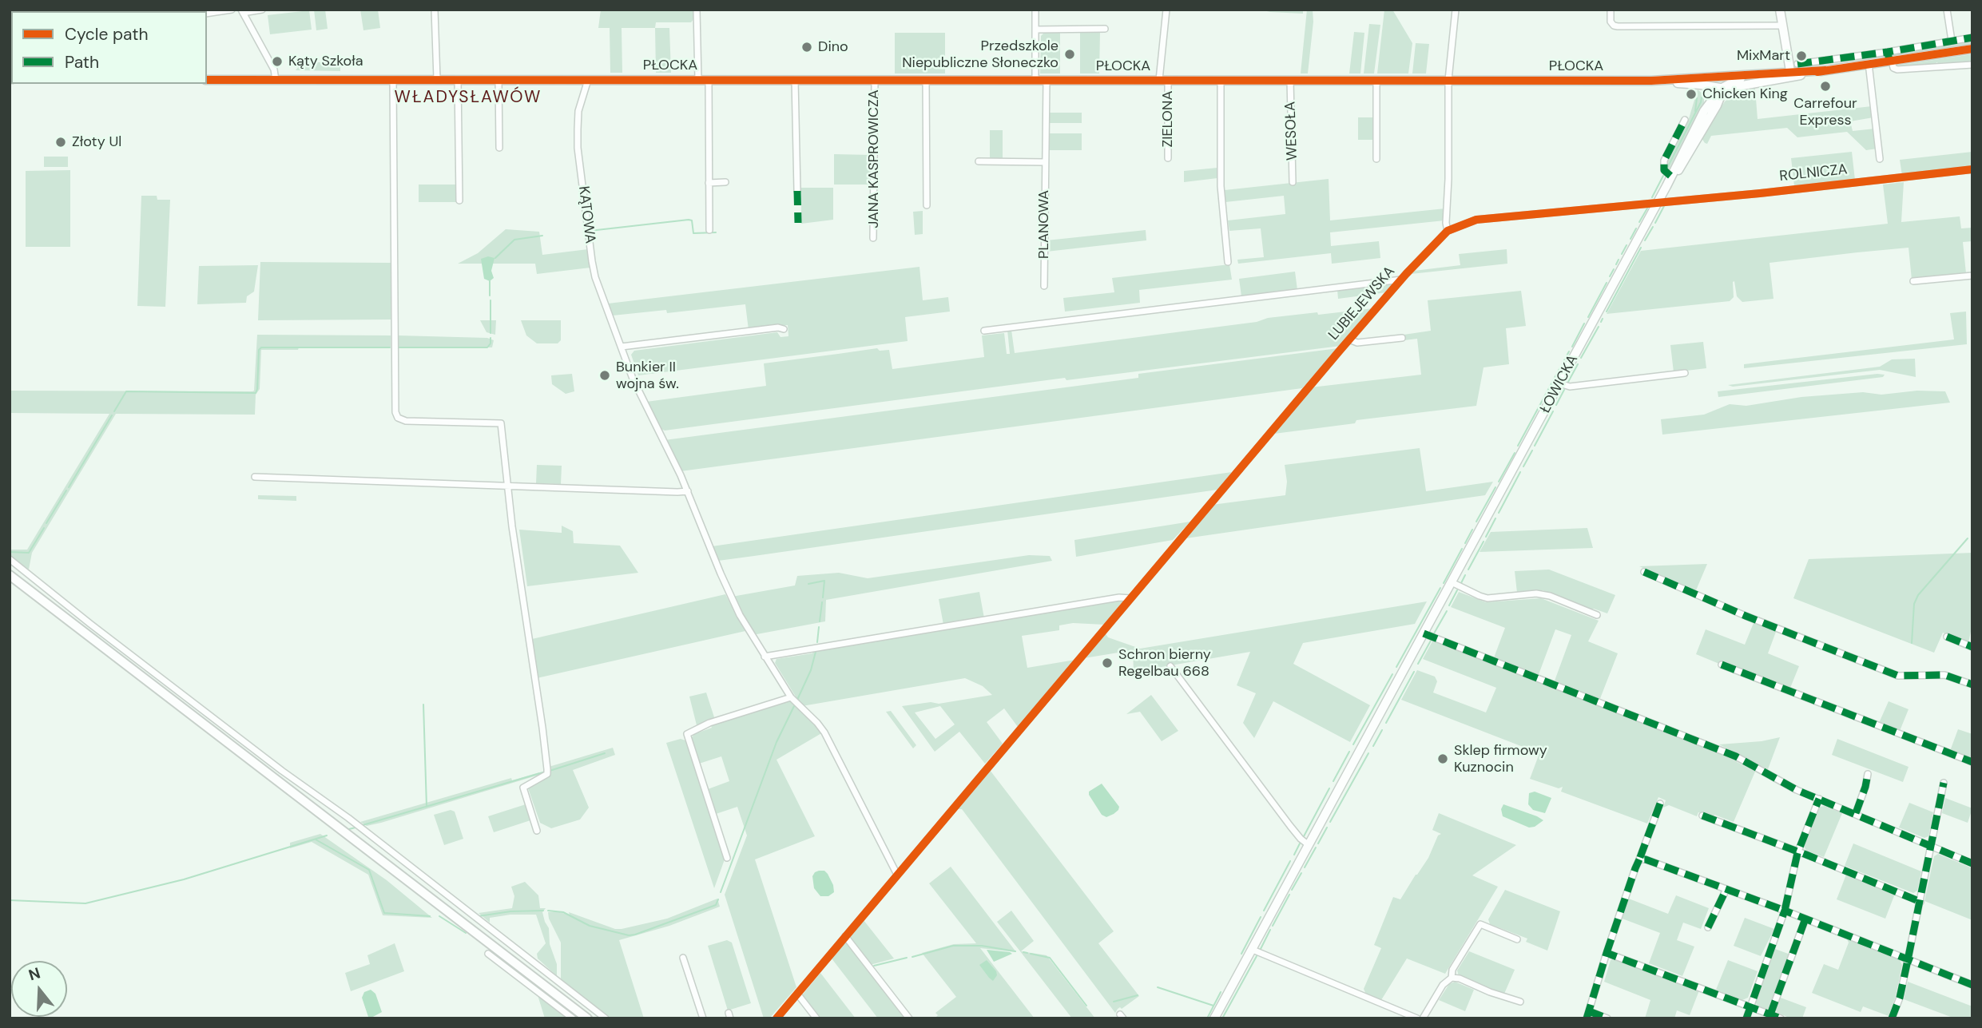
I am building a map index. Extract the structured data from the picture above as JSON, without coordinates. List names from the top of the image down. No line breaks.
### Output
{"streets":{"street":["PŁOCKA","ZIELONA","WESOŁA","JANA KASPROWICZA","ROLNICZA","KĄTOWA","PLANOWA","LUBIEJEWSKA","ŁOWICKA"]},"crossings":[["PŁOCKA","ZIELONA"],["PŁOCKA","WESOŁA"],["PŁOCKA","JANA KASPROWICZA"],["PŁOCKA","KĄTOWA"],["PŁOCKA","PLANOWA"],["PŁOCKA","ŁOWICKA"],["ROLNICZA","LUBIEJEWSKA"],["ROLNICZA","ŁOWICKA"],["KĄTOWA","LUBIEJEWSKA"],["LUBIEJEWSKA","ŁOWICKA"]],"districts":["WŁADYSŁAWÓW"],"places":["Dino","Przedszkole Niepubliczne Słoneczko","MixMart","Kąty Szkoła","Carrefour Express","Chicken King","Złoty Ul","Bunkier II wojna św.","Schron bierny Regelbau 668","Sklep firmowy Kuznocin"],"legend":["Cycle path","Path"],"north":"top"}
